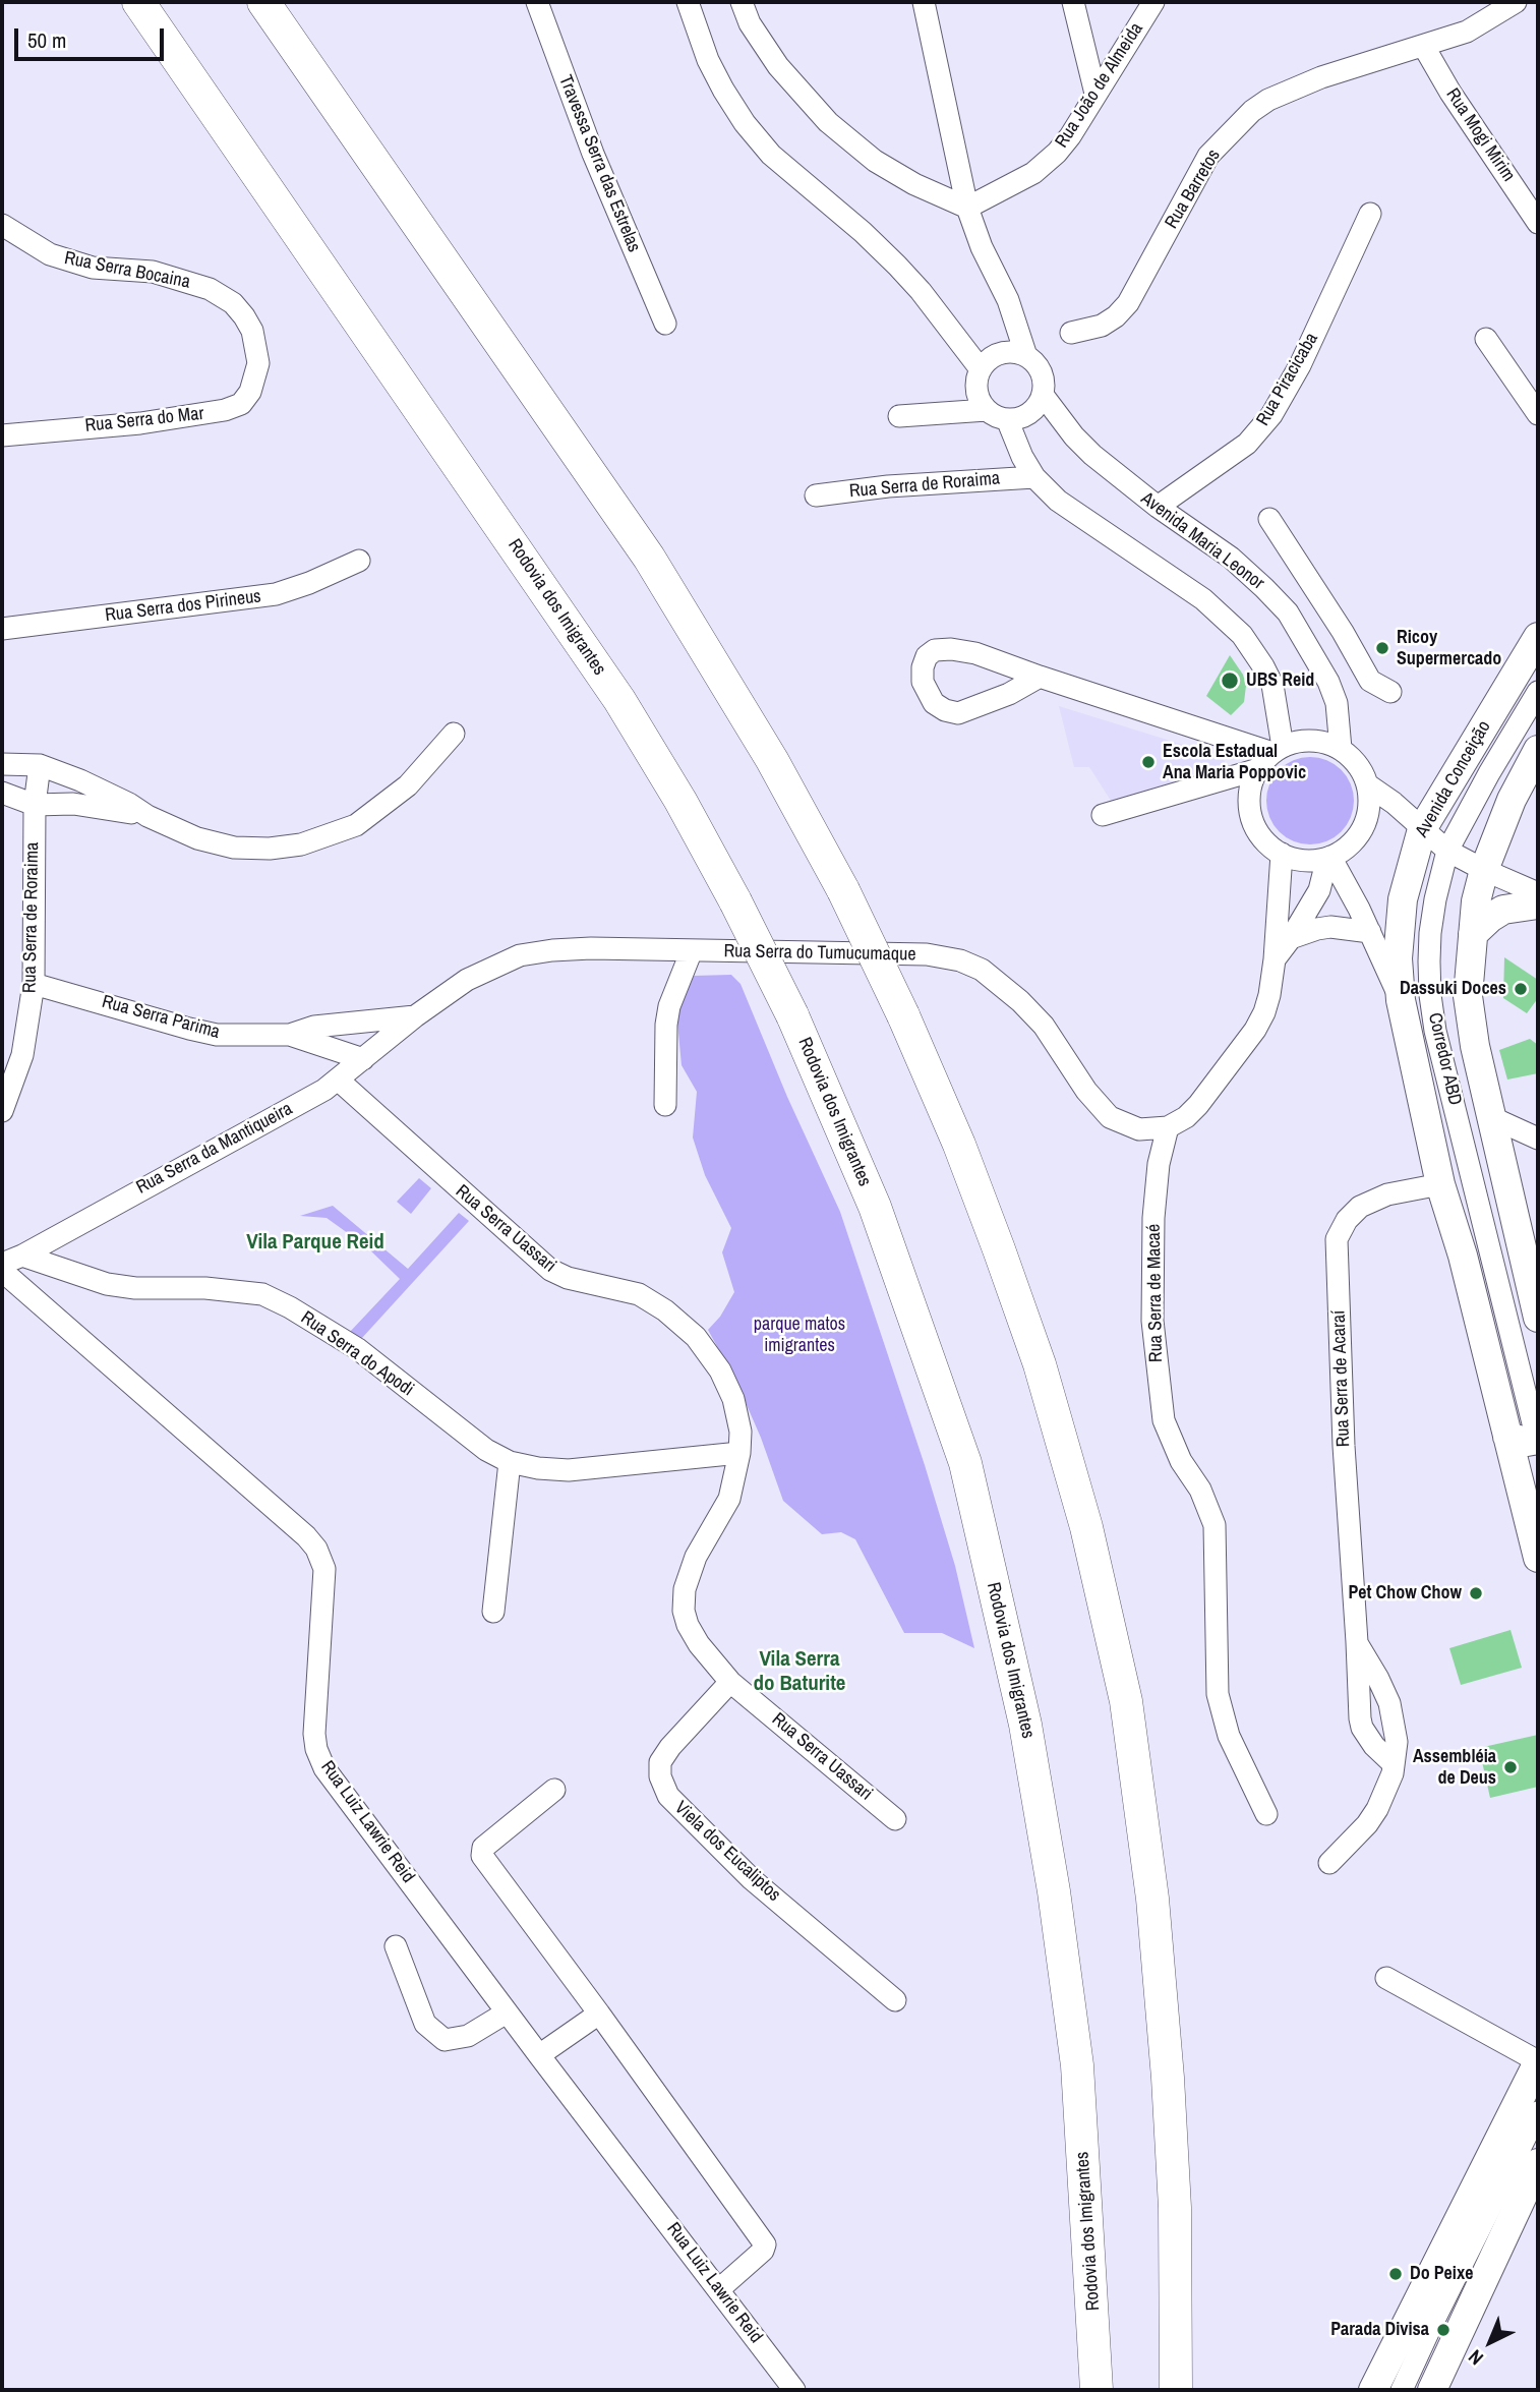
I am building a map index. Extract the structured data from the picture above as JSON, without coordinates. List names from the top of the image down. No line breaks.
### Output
{"streets":{"highway":["Rodovia dos Imigrantes"],"main road":["Avenida Conceição"],"street":["Rua João de Almeida","Rua Mogi Mirim","Travessa Serra das Estrelas","Rua Barretos","Rua Serra Bocaina","Rua Piracicaba","Rua Serra do Mar","Rua Serra de Roraima","Avenida Maria Leonor","Rua Serra dos Pirineus","Rua Serra do Tumucumaque","Rua Serra Parima","Corredor ABD","Rua Serra da Mantiqueira","Rua Serra Uassari","Rua Serra de Macaé","Rua Serra do Apodi","Rua Serra de Acaraí","Rua Luiz Lawrie Reid","Viela dos Eucaliptos"]},"crossings":[["Rua Mogi Mirim","Rua Barretos"],["Rua Serra Bocaina","Rua Serra do Mar"],["Rua Piracicaba","Avenida Maria Leonor"],["Rua Serra de Roraima","Rua Serra Parima"],["Avenida Conceição","Rua Serra de Acaraí"],["Rua Serra do Tumucumaque","Rua Serra Parima"],["Rua Serra do Tumucumaque","Rua Serra da Mantiqueira"],["Rua Serra do Tumucumaque","Rua Serra de Macaé"],["Rua Serra Parima","Rua Serra da Mantiqueira"],["Rua Serra da Mantiqueira","Rua Serra Uassari"],["Rua Serra da Mantiqueira","Rua Serra do Apodi"],["Rua Serra Uassari","Rua Serra do Apodi"],["Rua Serra Uassari","Viela dos Eucaliptos"]],"districts":["Vila Parque Reid","Vila Serra do Baturite"],"parks":["parque matos imigrantes"],"places":["Ricoy Supermercado","UBS Reid","Escola Estadual Ana Maria Poppovic","Dassuki Doces","Pet Chow Chow","Assembléia de Deus","Do Peixe","Parada Divisa"],"scale_bar":"50 m","north":"bottom left"}
